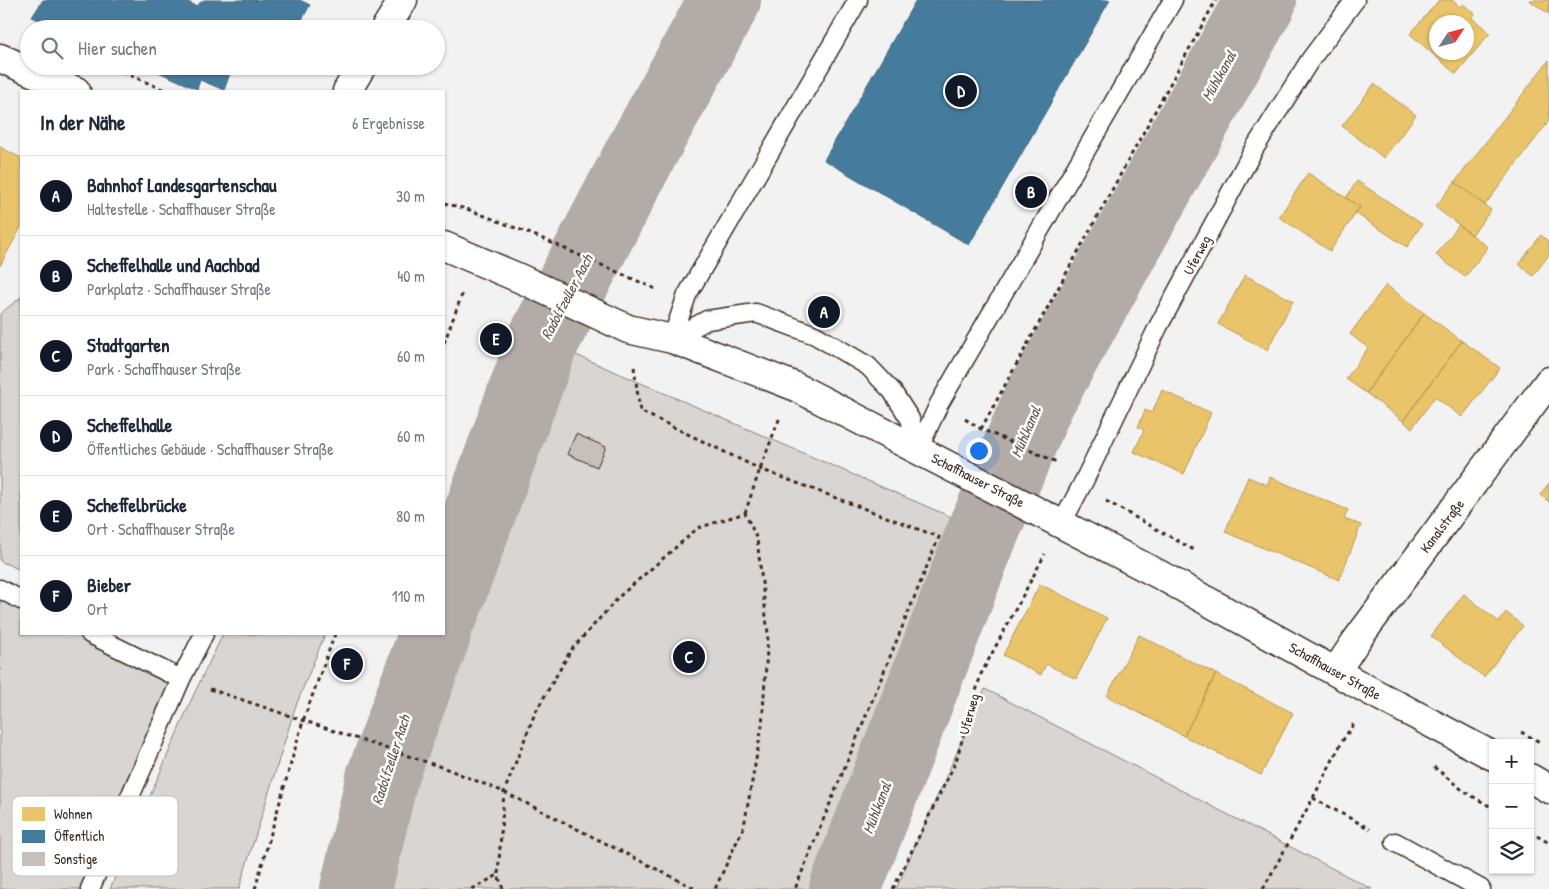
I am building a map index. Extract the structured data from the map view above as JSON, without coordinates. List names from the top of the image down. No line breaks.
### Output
{"streets":{"main road":["Schaffhauser Straße","Kanalstraße"],"lane":["Uferweg"]},"crossings":[["Uferweg","Schaffhauser Straße"],["Schaffhauser Straße","Kanalstraße"]],"water":["Mühlkanal","Radolfzeller Aach"],"legend":["Wohnen","Öffentlich","Sonstige"],"north":"top right","page":{"search":"Hier suchen","pins":["D","B","A","E","C","F"],"heading":["In der Nähe","6 Ergebnisse"],"list":[{"mark":"A","name":"Bahnhof Landesgartenschau","note":"Haltestelle · Schaffhauser Straße","value":"30 m"},{"mark":"B","name":"Scheffelhalle und Aachbad","note":"Parkplatz · Schaffhauser Straße","value":"40 m"},{"mark":"C","name":"Stadtgarten","note":"Park · Schaffhauser Straße","value":"60 m"},{"mark":"D","name":"Scheffelhalle","note":"Öffentliches Gebäude · Schaffhauser Straße","value":"60 m"},{"mark":"E","name":"Scheffelbrücke","note":"Ort · Schaffhauser Straße","value":"80 m"},{"mark":"F","name":"Bieber","note":"Ort","value":"110 m"}],"map_buttons":["+","−"]}}
